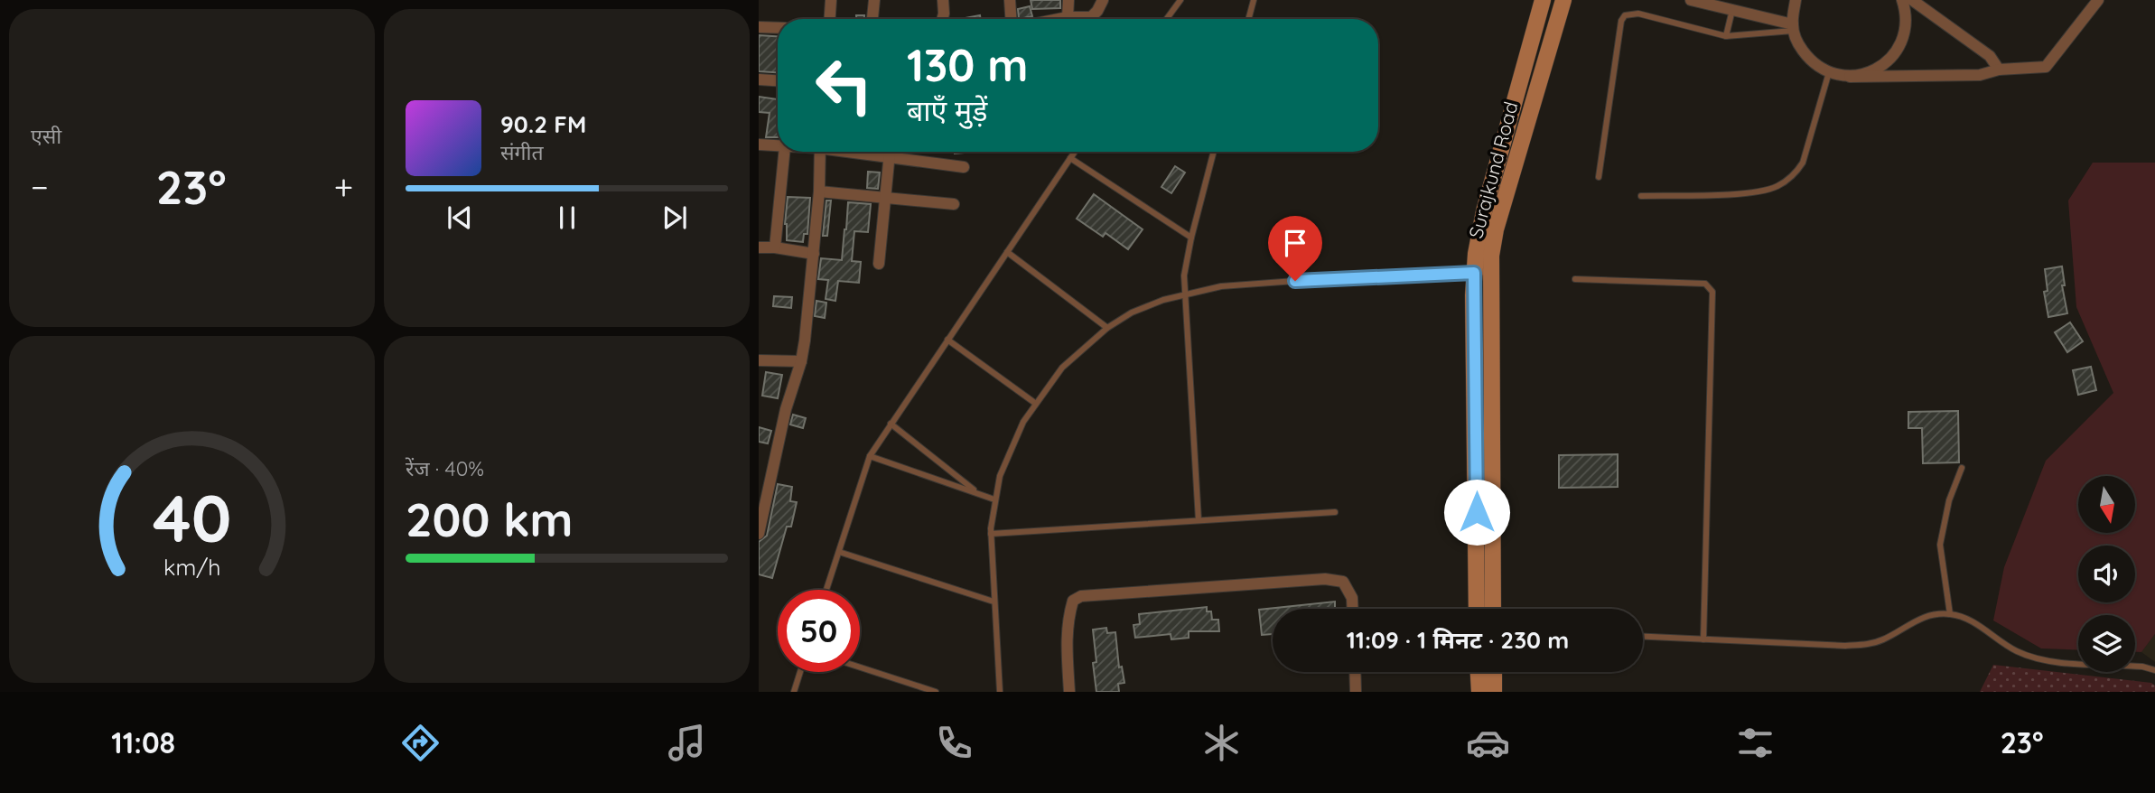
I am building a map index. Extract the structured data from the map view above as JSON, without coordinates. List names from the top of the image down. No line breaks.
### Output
{"streets":{"main road":["Surajkund Road"]},"north":"bottom","page":{"tile":["एसी",["रेंज · 40%","200 km"]],"turn":["130 m","बाएँ मुड़ें"],"song":["90.2 FM","संगीत"],"heat":["−","23°","+"],"limit":"50","trip":"11:09 · 1 मिनट · 230 m","tabs":["11:08","23°"],"gauge":["40","km/h"]}}
